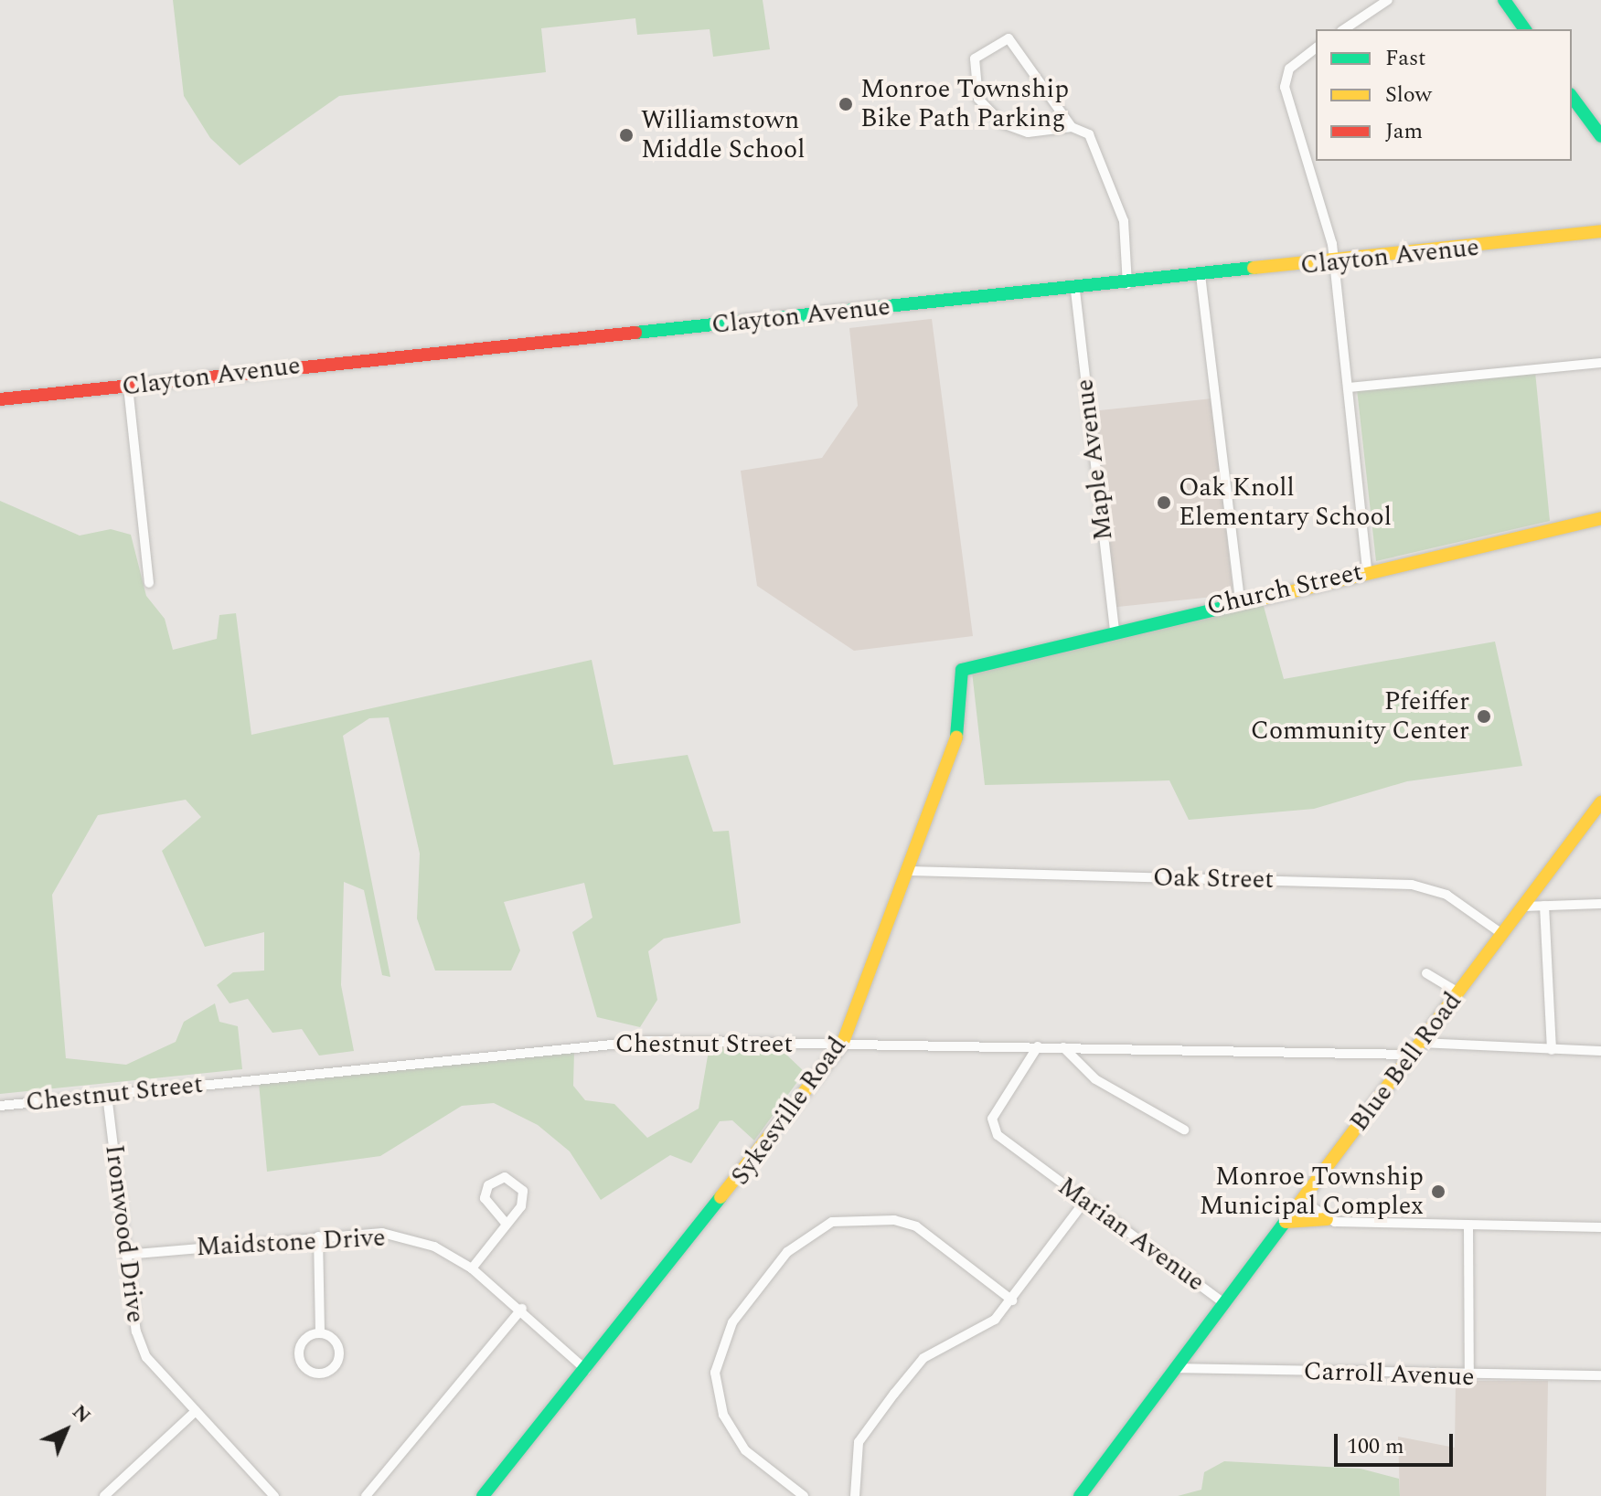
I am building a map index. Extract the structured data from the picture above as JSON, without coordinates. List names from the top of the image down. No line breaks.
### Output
{"streets":{"main road":["Clayton Avenue","Church Street","Blue Bell Road","Sykesville Road"],"street":["Maple Avenue","Oak Street","Chestnut Street","Ironwood Drive","Marian Avenue","Maidstone Drive","Carroll Avenue"]},"crossings":[["Clayton Avenue","Maple Avenue"],["Maple Avenue","Church Street"],["Church Street","Sykesville Road"],["Oak Street","Blue Bell Road"],["Oak Street","Sykesville Road"],["Chestnut Street","Blue Bell Road"],["Chestnut Street","Sykesville Road"],["Chestnut Street","Ironwood Drive"],["Chestnut Street","Marian Avenue"],["Blue Bell Road","Marian Avenue"],["Blue Bell Road","Carroll Avenue"],["Sykesville Road","Maidstone Drive"],["Ironwood Drive","Maidstone Drive"]],"places":["Monroe Township Bike Path Parking","Williamstown Middle School","Oak Knoll Elementary School","Pfeiffer Community Center","Monroe Township Municipal Complex"],"legend":["Fast","Slow","Jam"],"scale_bar":"100 m","north":"top right"}
